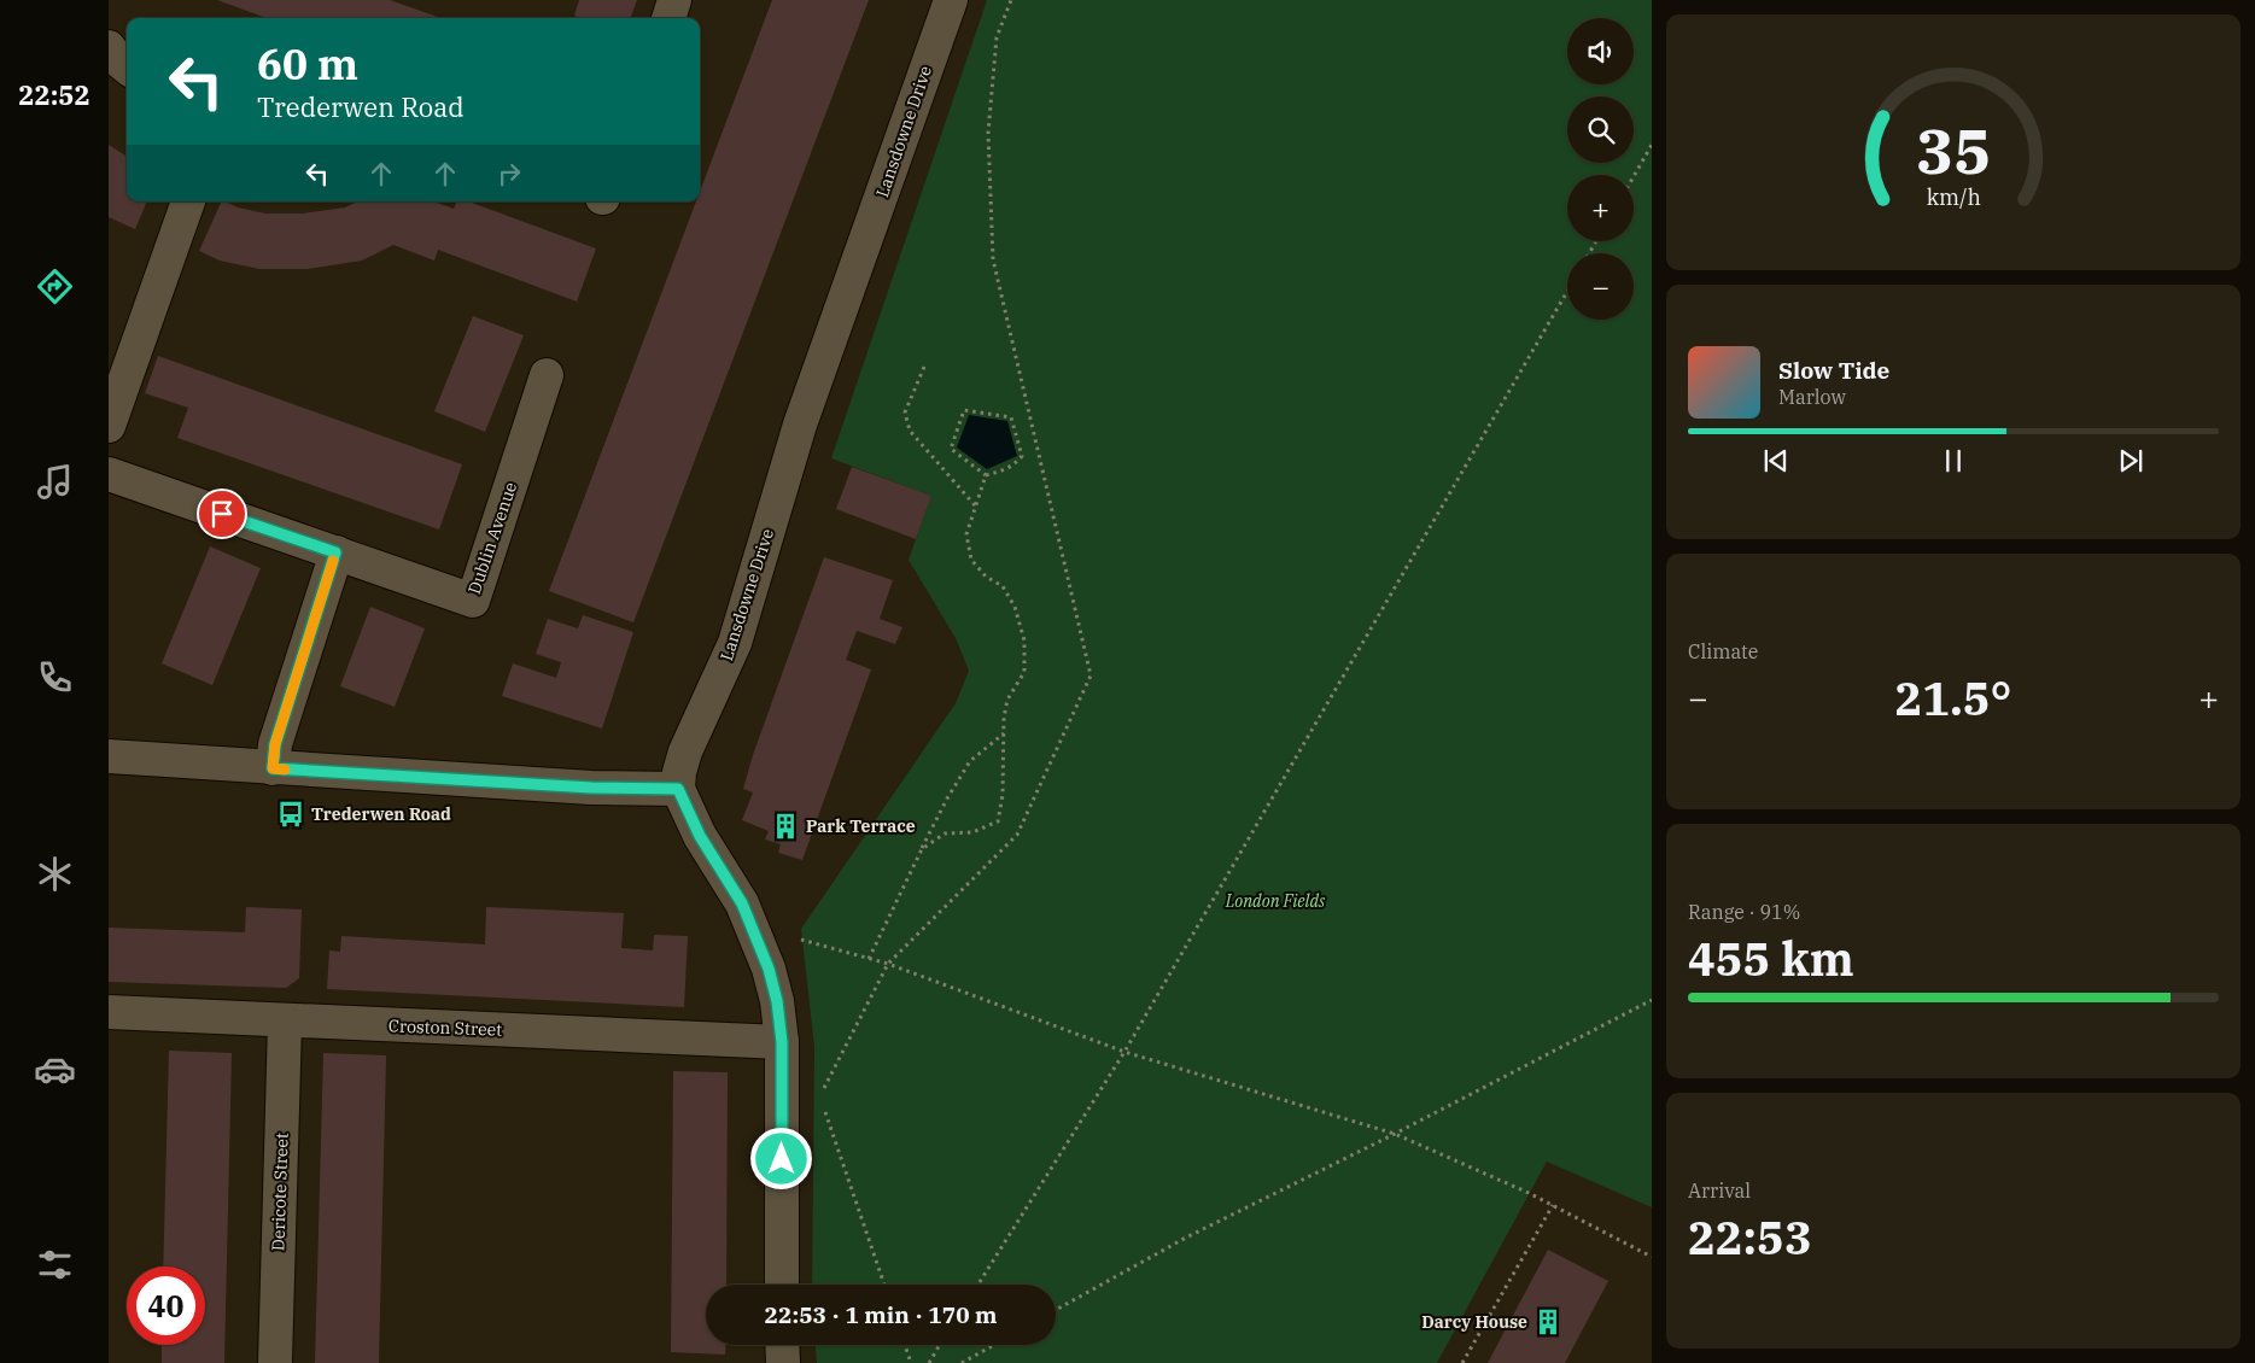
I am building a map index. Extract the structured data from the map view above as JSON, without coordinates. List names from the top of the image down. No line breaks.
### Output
{"streets":{"street":["Lansdowne Drive","Dublin Avenue","Croston Street","Dericote Street"]},"crossings":[["Croston Street","Dericote Street"]],"parks":["London Fields"],"places":{"bus stop":["Trederwen Road"],"building":["Park Terrace","Darcy House"]},"page":{"tabs":"22:52","map_buttons":["+","−"],"turn":["60 m","Trederwen Road"],"song":["Slow Tide","Marlow"],"tile":["Climate",["Range · 91%","455 km"],["Arrival","22:53"]],"heat":["−","21.5°","+"],"limit":"40","trip":"22:53 · 1 min · 170 m","gauge":["35","km/h"]}}
